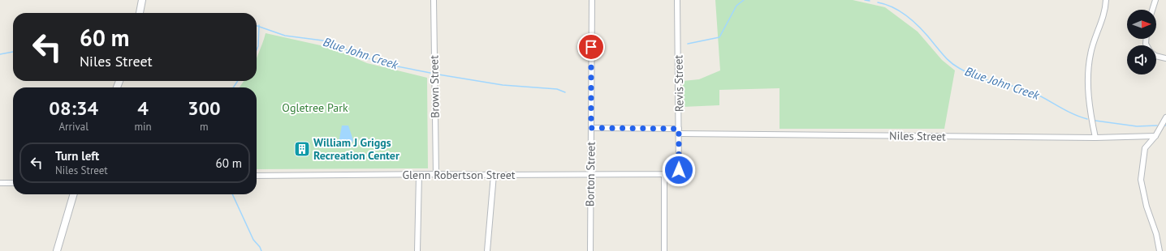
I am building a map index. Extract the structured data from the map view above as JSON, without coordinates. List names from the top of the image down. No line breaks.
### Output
{"streets":{"street":["Revis Street","Brown Street","Niles Street","Borton Street","Glenn Robertson Street"]},"crossings":[["Revis Street","Niles Street"],["Revis Street","Glenn Robertson Street"],["Brown Street","Glenn Robertson Street"],["Niles Street","Borton Street"],["Borton Street","Glenn Robertson Street"]],"water":["Blue John Creek"],"parks":["Ogletree Park"],"places":{"building":["William J Griggs Recreation Center"]},"north":"right","page":{"turn":["60 m","Niles Street"],"eta":["08:34","Arrival","4","min","300","m"],"list":[{"name":"Turn left","note":"Niles Street","value":"60 m"}]}}
